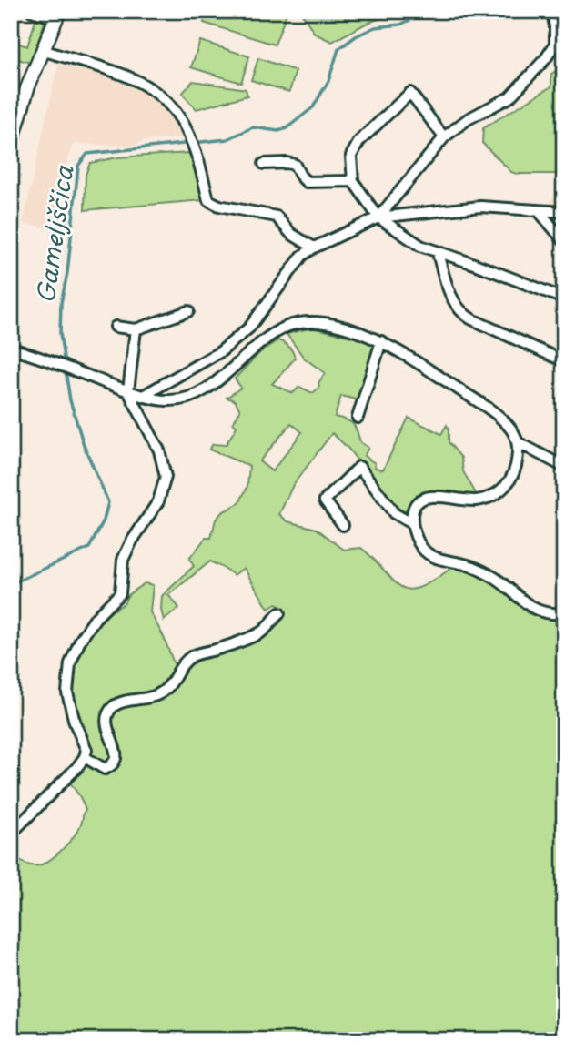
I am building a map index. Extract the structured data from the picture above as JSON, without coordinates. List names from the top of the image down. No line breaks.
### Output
{"water":["Gameljščica"]}
